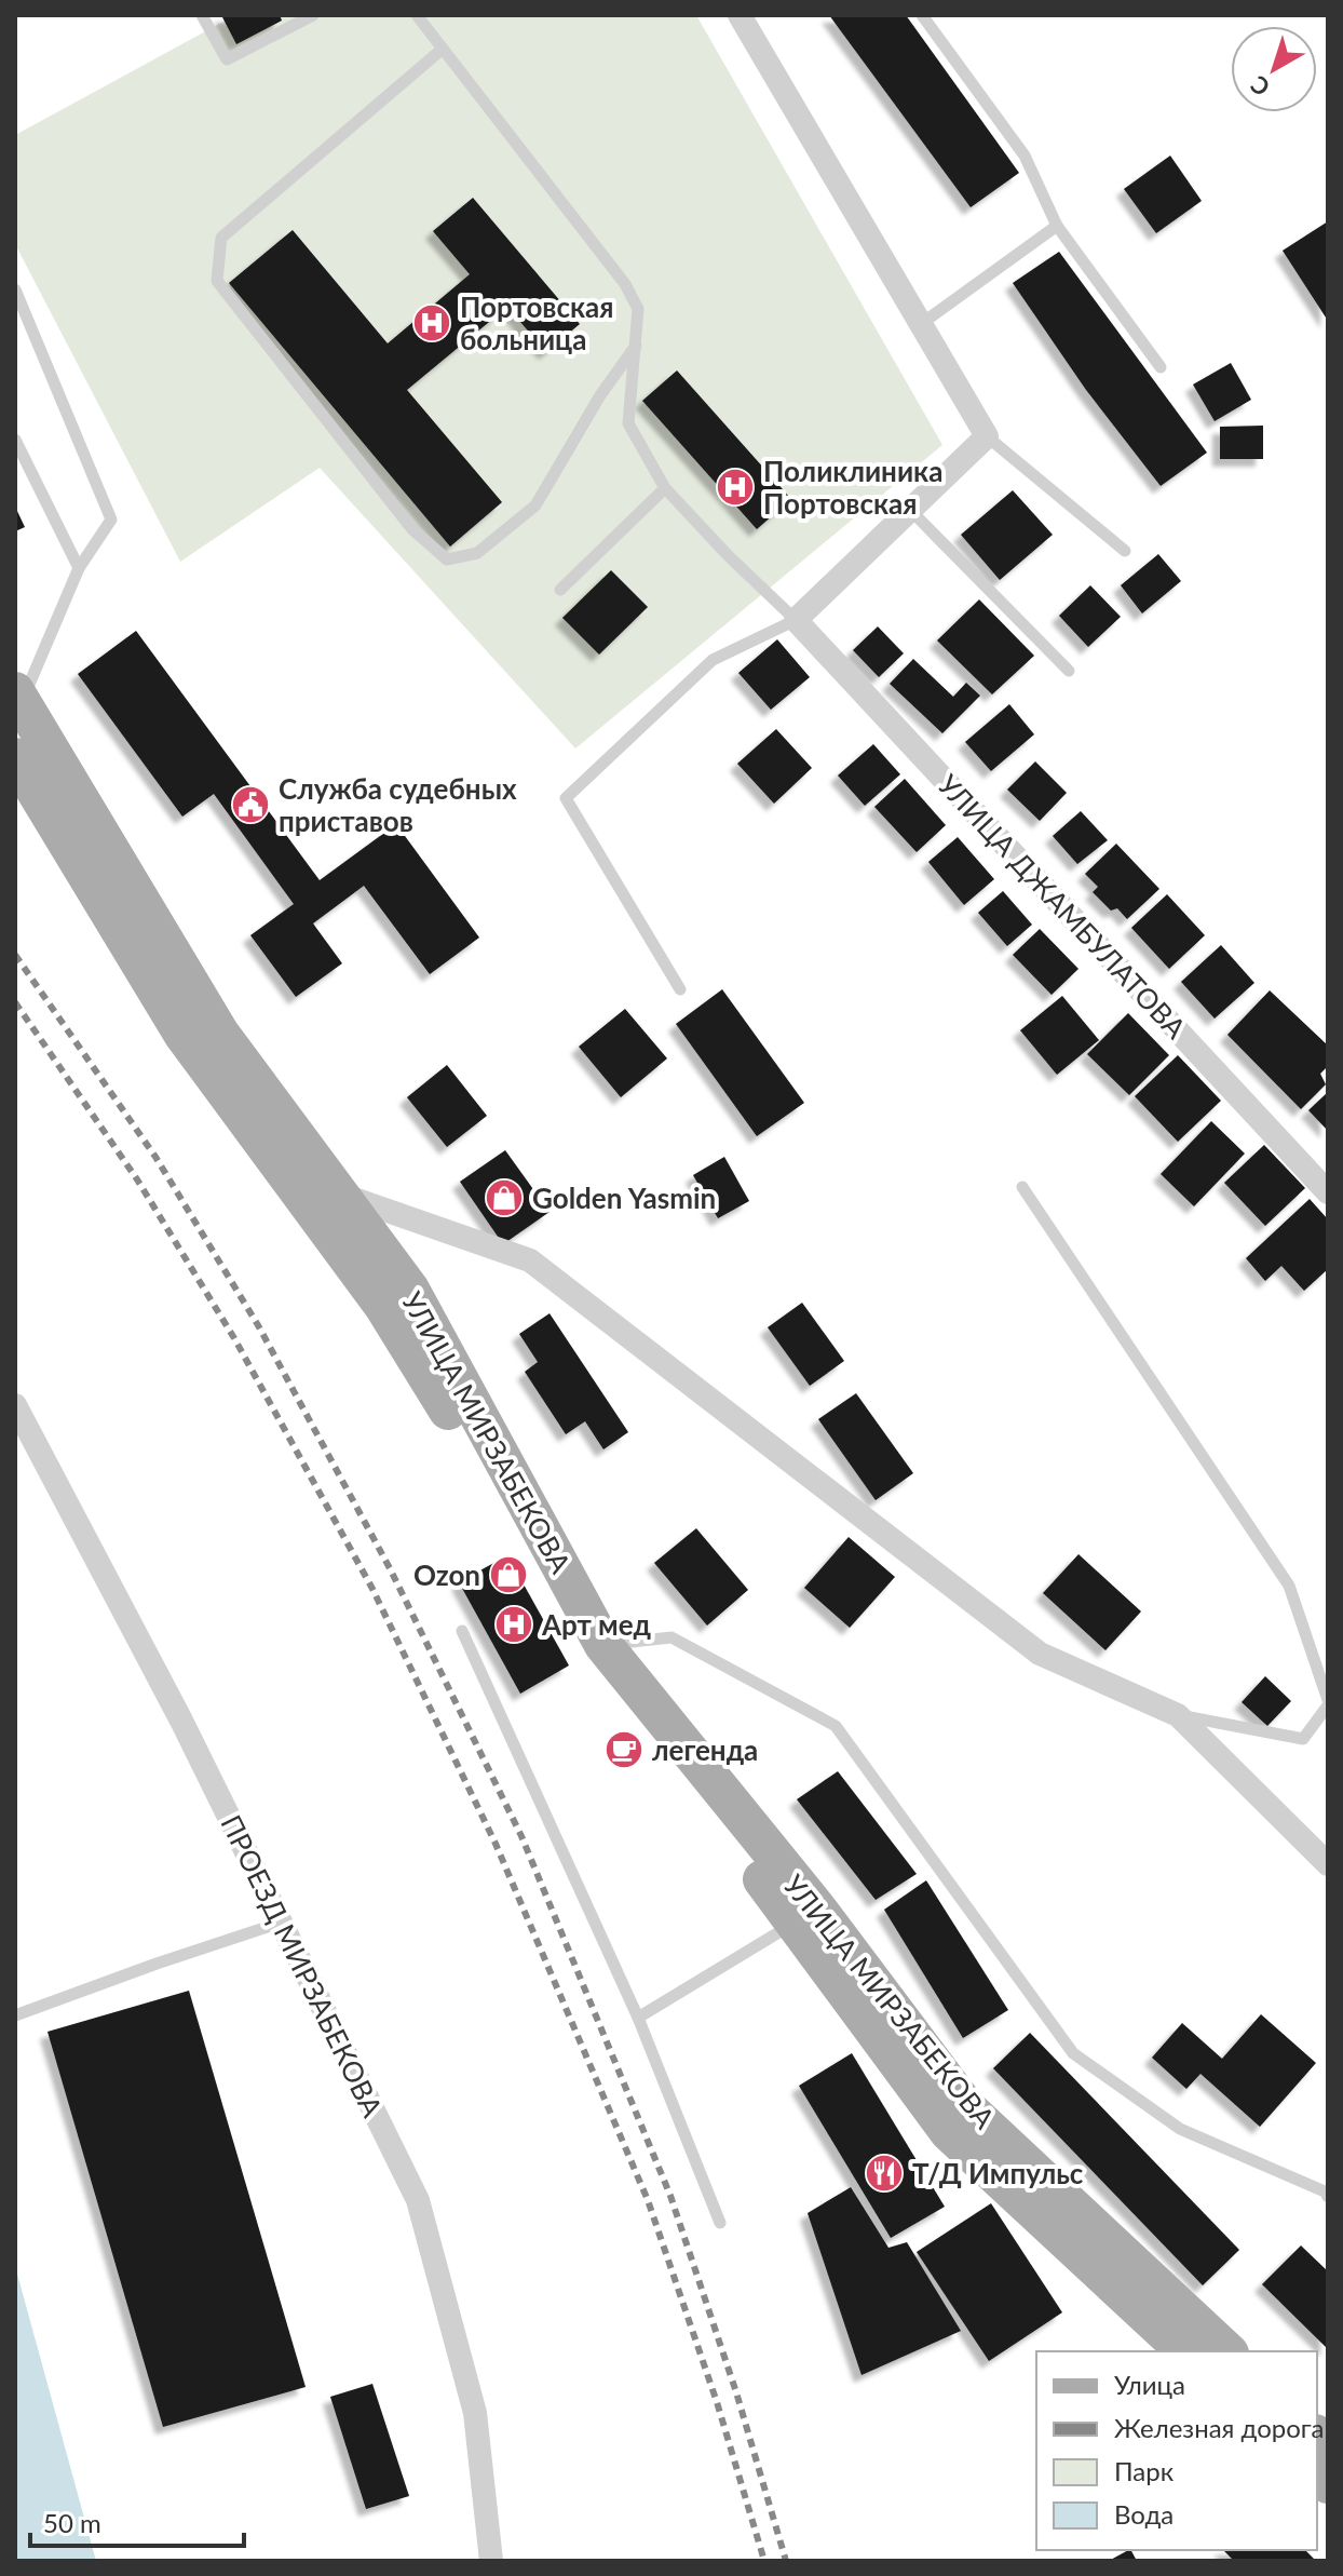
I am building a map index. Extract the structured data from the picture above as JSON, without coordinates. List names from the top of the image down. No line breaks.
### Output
{"streets":{"main road":["УЛИЦА МИРЗАБЕКОВА"],"street":["УЛИЦА ДЖАМБУЛАТОВА","ПРОЕЗД МИРЗАБЕКОВА"]},"places":{"hospital":["Портовская больница","Поликлиника Портовская","Арт мед"],"public building":["Служба судебных приставов"],"shop":["Golden Yasmin","Ozon"],"cafe":["легенда"],"restaurant":["Т/Д Импульс"]},"legend":["Улица","Железная дорога","Парк","Вода"],"scale_bar":"50 m","north":"bottom left"}
